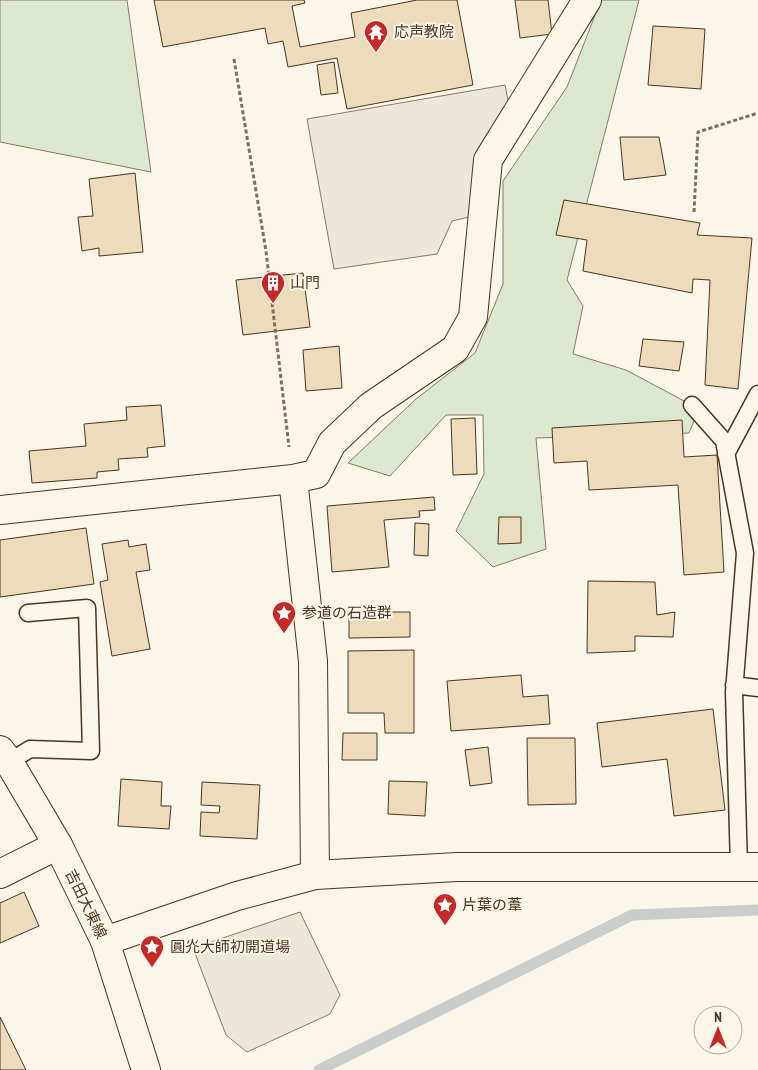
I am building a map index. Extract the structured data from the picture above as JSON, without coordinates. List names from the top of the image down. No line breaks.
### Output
{"streets":{"street":["吉田大東線"]},"places":{"temple":["応声教院"],"building":["山門"],"place":["参道の石造群","片葉の葦","圓灮大師初開道場"]},"north":"top"}
